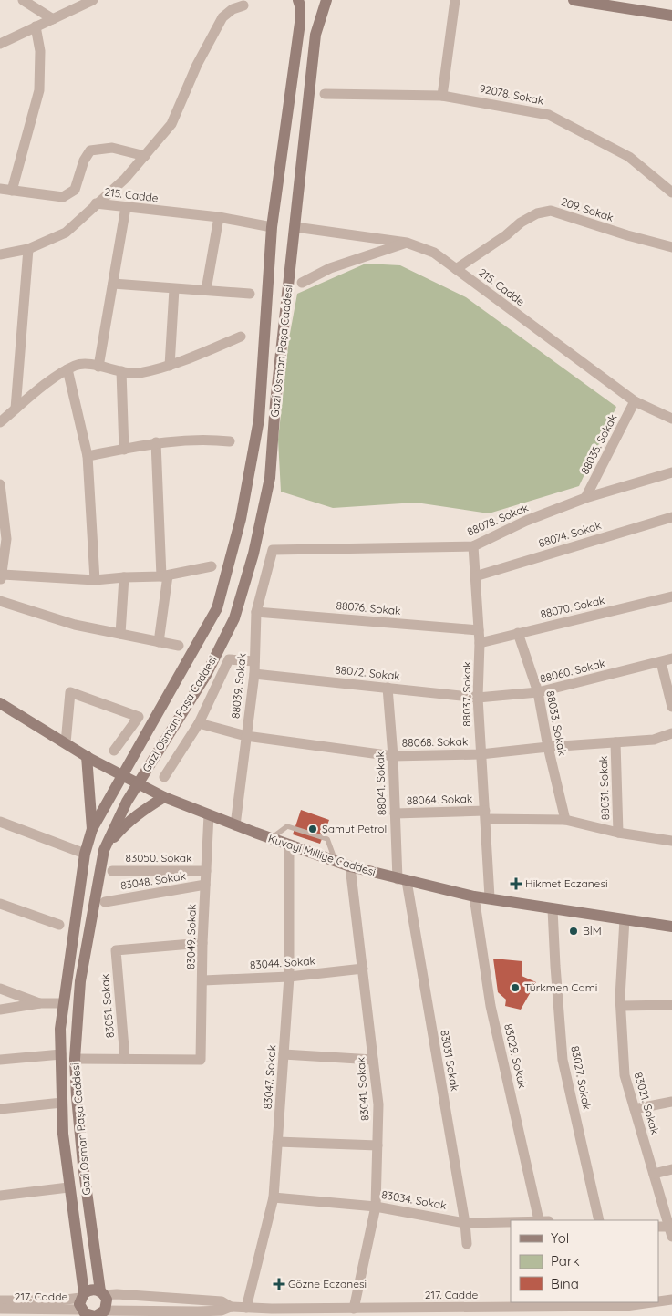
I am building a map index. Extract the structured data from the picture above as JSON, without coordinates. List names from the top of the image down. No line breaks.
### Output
{"streets":{"main road":["Gazi Osman Paşa Caddesi","Kuvayi Milliye Caddesi"],"street":["92078. Sokak","215. Cadde","209. Sokak","88035. Sokak","88078. Sokak","88074. Sokak","88070. Sokak","88076. Sokak","88060. Sokak","88072. Sokak","88039. Sokak","88037. Sokak","88033. Sokak","88068. Sokak","88041. Sokak","88031. Sokak","88064. Sokak","83050. Sokak","83048. Sokak","83049. Sokak","83044. Sokak","83051. Sokak","83029. Sokak","83031 Sokak","83047. Sokak","83027. Sokak","83041. Sokak","83021. Sokak","83034. Sokak","217. Cadde"]},"crossings":[["215. Cadde","209. Sokak"],["215. Cadde","Gazi Osman Paşa Caddesi"],["215. Cadde","88035. Sokak"],["Gazi Osman Paşa Caddesi","Kuvayi Milliye Caddesi"],["Gazi Osman Paşa Caddesi","217. Cadde"],["88035. Sokak","88078. Sokak"],["88078. Sokak","88039. Sokak"],["88078. Sokak","88037. Sokak"],["88074. Sokak","88037. Sokak"],["88070. Sokak","88037. Sokak"],["88070. Sokak","88033. Sokak"],["88076. Sokak","88039. Sokak"],["88076. Sokak","88037. Sokak"],["88060. Sokak","88072. Sokak"],["88060. Sokak","88037. Sokak"],["88060. Sokak","88033. Sokak"],["88072. Sokak","88039. Sokak"],["88072. Sokak","88037. Sokak"],["88072. Sokak","88041. Sokak"],["88039. Sokak","88068. Sokak"],["88039. Sokak","Kuvayi Milliye Caddesi"],["88037. Sokak","88068. Sokak"],["88037. Sokak","88064. Sokak"],["88037. Sokak","Kuvayi Milliye Caddesi"],["88033. Sokak","88068. Sokak"],["88068. Sokak","88041. Sokak"],["88068. Sokak","88031. Sokak"],["88041. Sokak","88064. Sokak"],["88041. Sokak","Kuvayi Milliye Caddesi"],["88041. Sokak","83031 Sokak"],["Kuvayi Milliye Caddesi","83049. Sokak"],["Kuvayi Milliye Caddesi","83029. Sokak"],["Kuvayi Milliye Caddesi","83031 Sokak"],["Kuvayi Milliye Caddesi","83047. Sokak"],["Kuvayi Milliye Caddesi","83027. Sokak"],["Kuvayi Milliye Caddesi","83041. Sokak"],["Kuvayi Milliye Caddesi","83021. Sokak"],["83050. Sokak","83049. Sokak"],["83048. Sokak","83049. Sokak"],["83049. Sokak","83044. Sokak"],["83049. Sokak","83051. Sokak"],["83044. Sokak","83047. Sokak"],["83044. Sokak","83041. Sokak"],["83031 Sokak","83034. Sokak"],["83047. Sokak","83034. Sokak"],["83047. Sokak","217. Cadde"],["83041. Sokak","83034. Sokak"],["83041. Sokak","217. Cadde"]],"places":{"other":["Şamut Petrol","BİM","Türkmen Cami"],"health":["Hikmet Eczanesi","Gözne Eczanesi"]},"legend":["Yol","Park","Bina"]}
